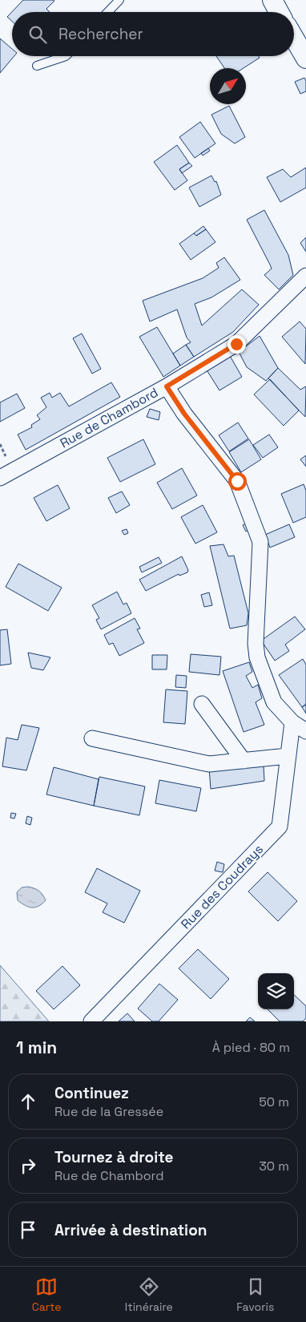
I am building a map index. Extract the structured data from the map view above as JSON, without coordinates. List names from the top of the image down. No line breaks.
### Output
{"streets":{"street":["Rue de Chambord","Rue des Coudrays"]},"north":"top right","page":{"search":"Rechercher","heading":["1 min","À pied · 80 m"],"list":[["Continuez","Rue de la Gressée","50 m"],["Tournez à droite","Rue de Chambord","30 m"],"Arrivée à destination"],"nav":["Carte","Itinéraire","Favoris"]}}
